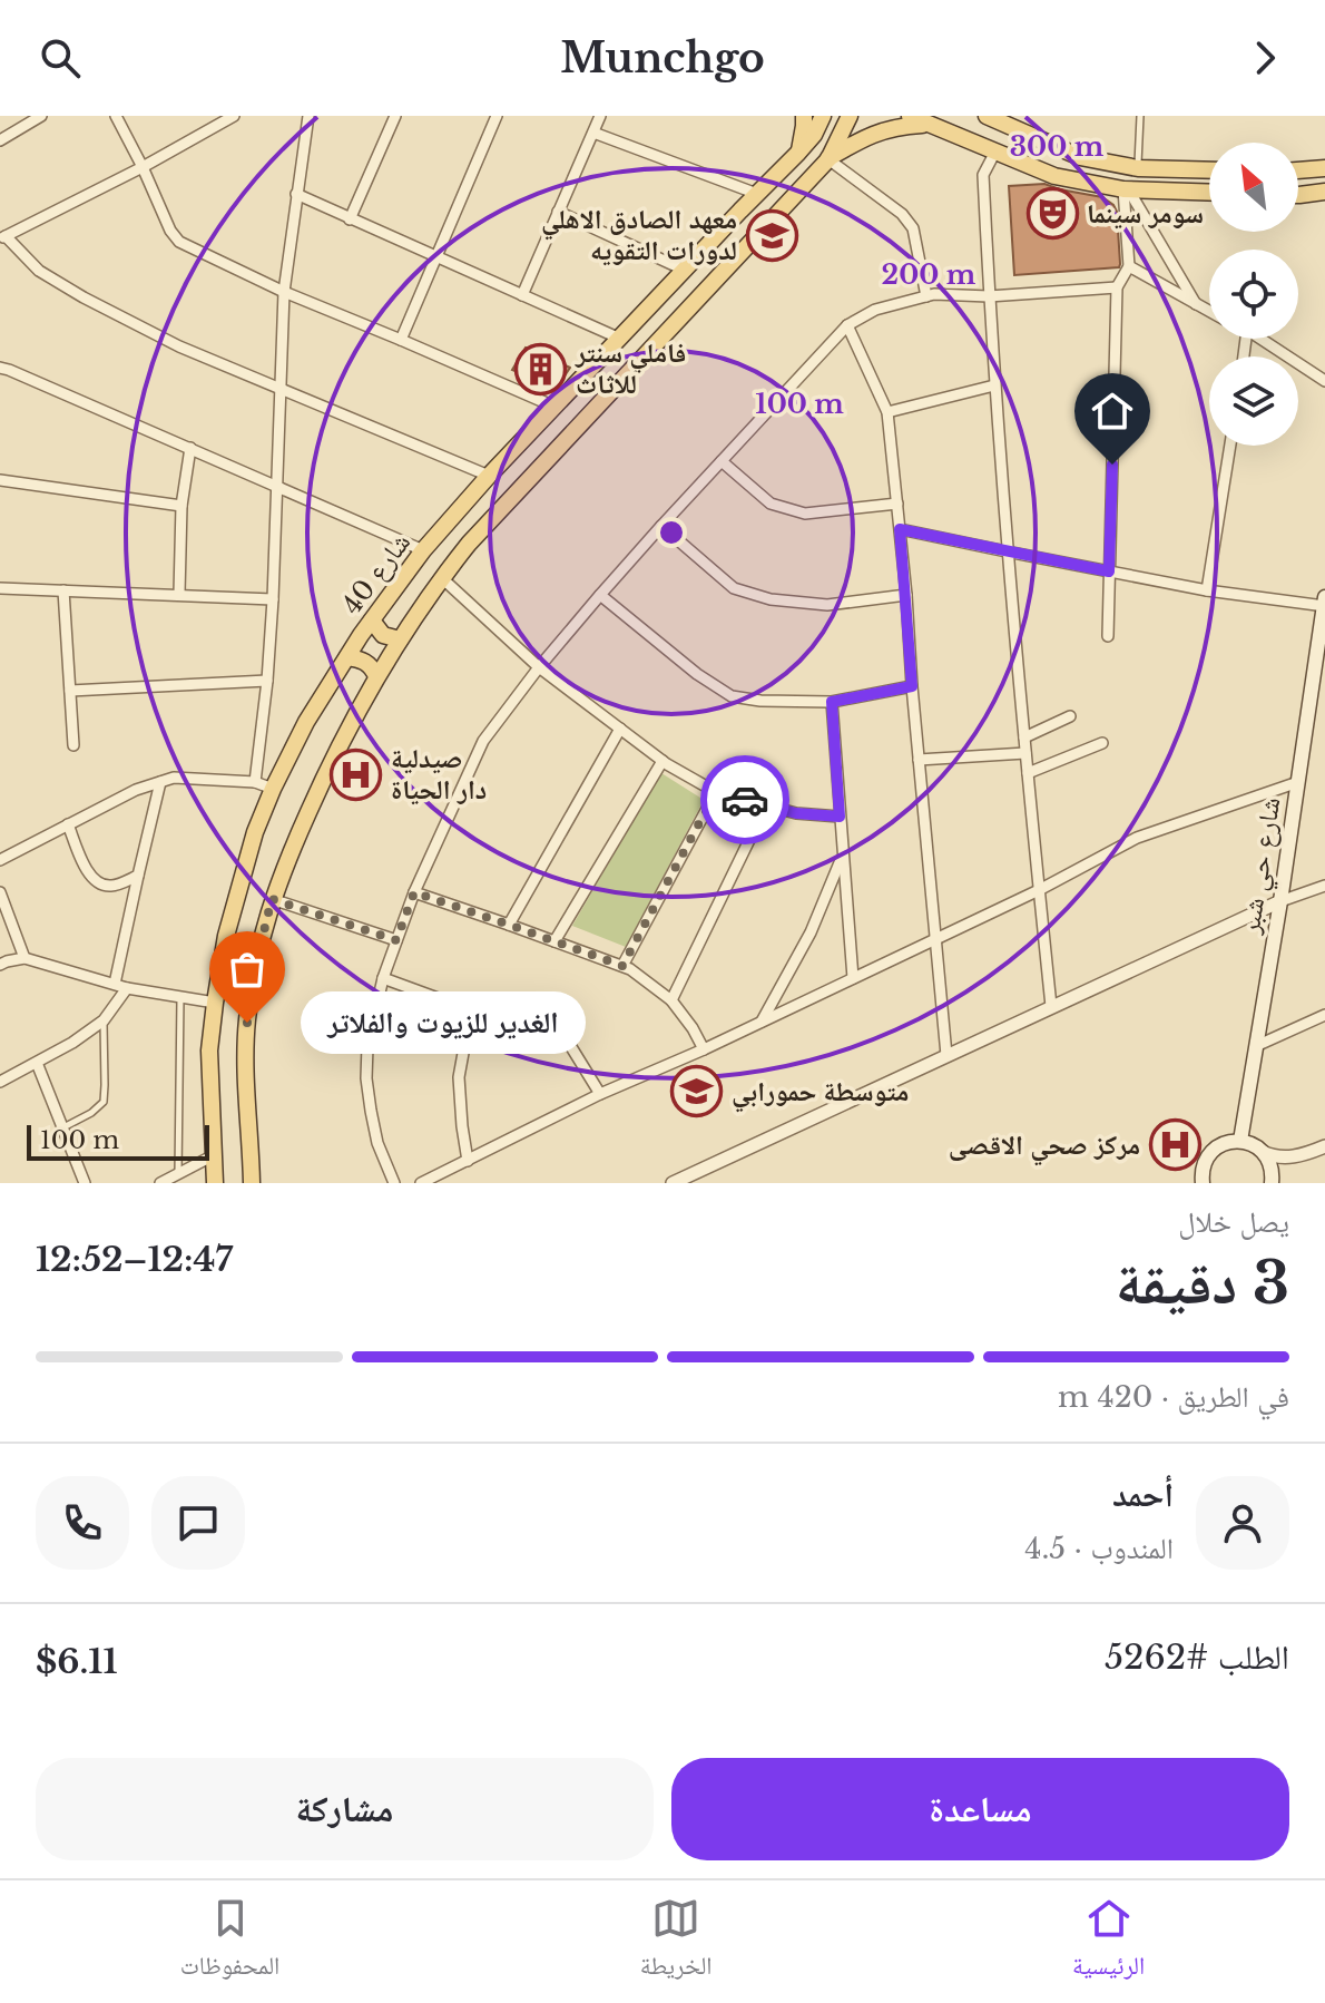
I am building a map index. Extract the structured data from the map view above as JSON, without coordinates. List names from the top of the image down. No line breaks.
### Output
{"streets":{"main road":["شارع 40","شارع حي شبر"]},"places":{"theatre":["سومر سينما"],"school or university":["معهد الصادق الاهلي لدورات التقويه","متوسطة حمورابي"],"building":["فاملي سنتر للاثاث"],"hospital":["صيدلية دار الحياة","مركز صحي الاقصى"],"other":["الغدير للزيوت والفلاتر"]},"scale_bar":"100 m","north":"top left","page":{"header":"Munchgo","bubble":"الغدير للزيوت والفلاتر","scale":"100 m","heading":["3 دقيقة","يصل خلال","12:47–12:52"],"panel":["أحمد","المندوب · 4.5","الطلب #5262","$6.11"],"bar":"في الطريق · 420 m","buttons":["مساعدة","مشاركة"],"tabs":["الرئيسية","الخريطة","المحفوظات"]},"rings":["300 m","200 m","100 m"]}
